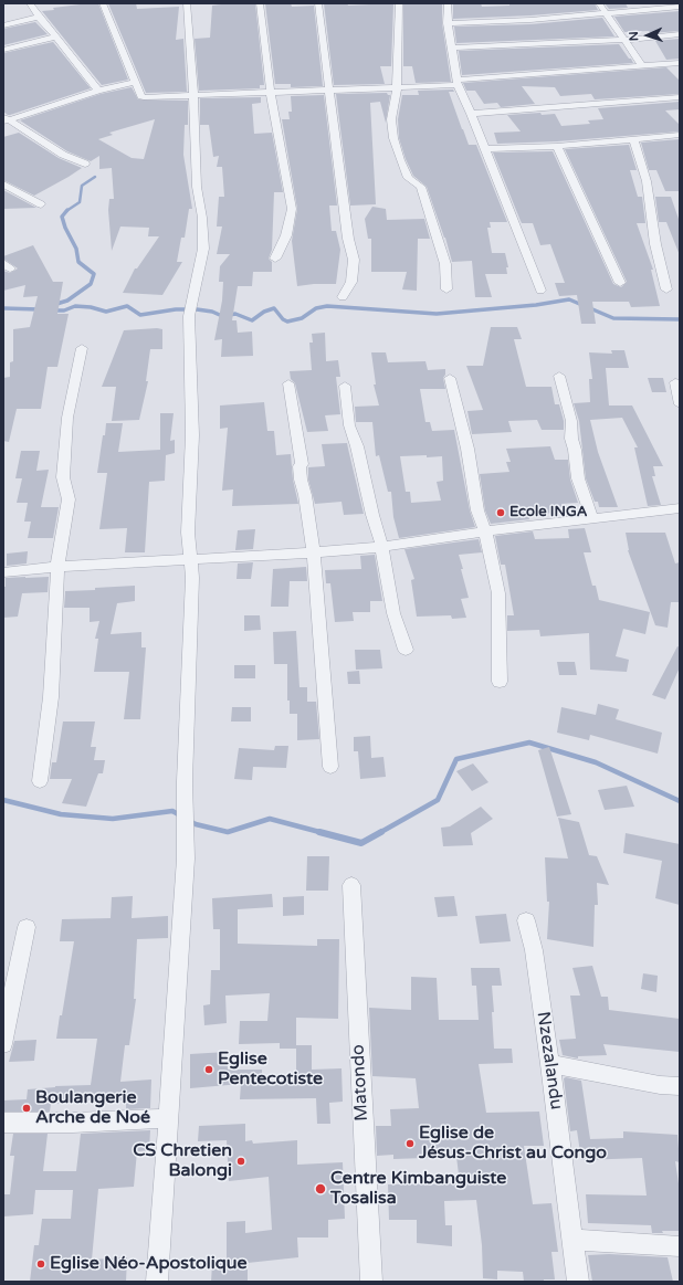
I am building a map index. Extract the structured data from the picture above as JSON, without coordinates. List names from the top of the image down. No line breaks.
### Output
{"streets":{"street":["Nzezalandu","Matondo"]},"places":["Ecole INGA","Eglise Pentecotiste","Boulangerie Arche de Noé","Eglise de Jésus-Christ au Congo","CS Chretien Balongi","Centre Kimbanguiste Tosalisa","Eglise Néo-Apostolique"],"north":"left"}
